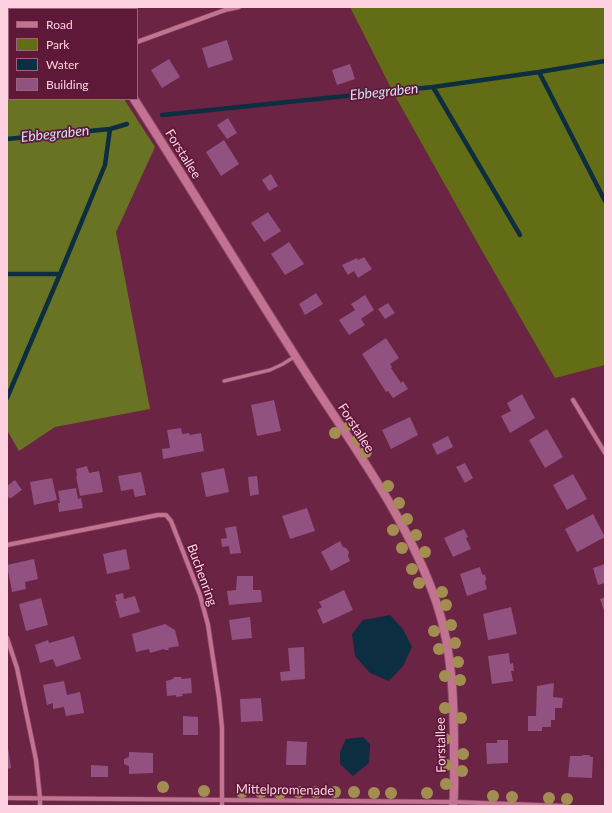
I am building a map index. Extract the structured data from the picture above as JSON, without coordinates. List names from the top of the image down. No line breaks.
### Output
{"streets":{"street":["Forstallee","Buchenring","Mittelpromenade"]},"crossings":[["Forstallee","Mittelpromenade"],["Buchenring","Mittelpromenade"]],"water":["Ebbegraben"],"legend":["Road","Park","Water","Building"]}
